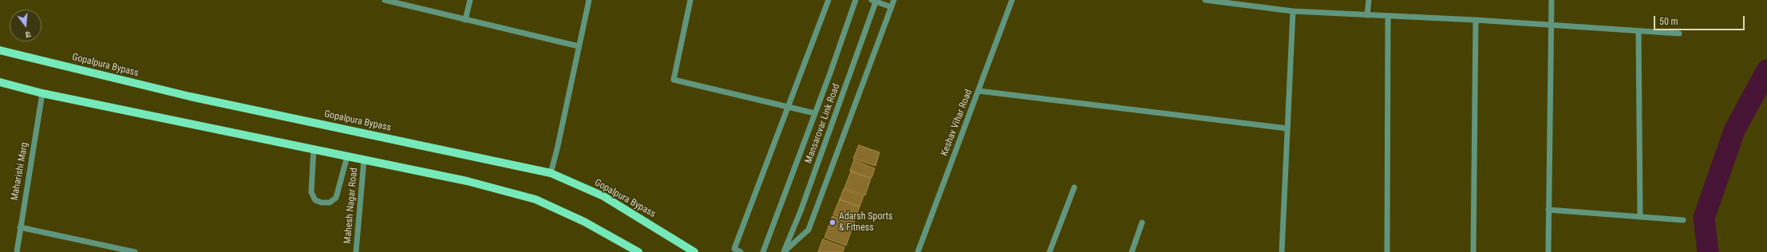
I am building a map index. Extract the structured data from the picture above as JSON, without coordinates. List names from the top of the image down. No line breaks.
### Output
{"streets":{"main road":["Gopalpura Bypass"],"street":["Keshav Vihar Road","Mansarovar Link Road","Maharishi Marg","Mahesh Nagar Road"]},"places":["Adarsh Sports & Fitness"],"scale_bar":"50 m","north":"bottom"}
